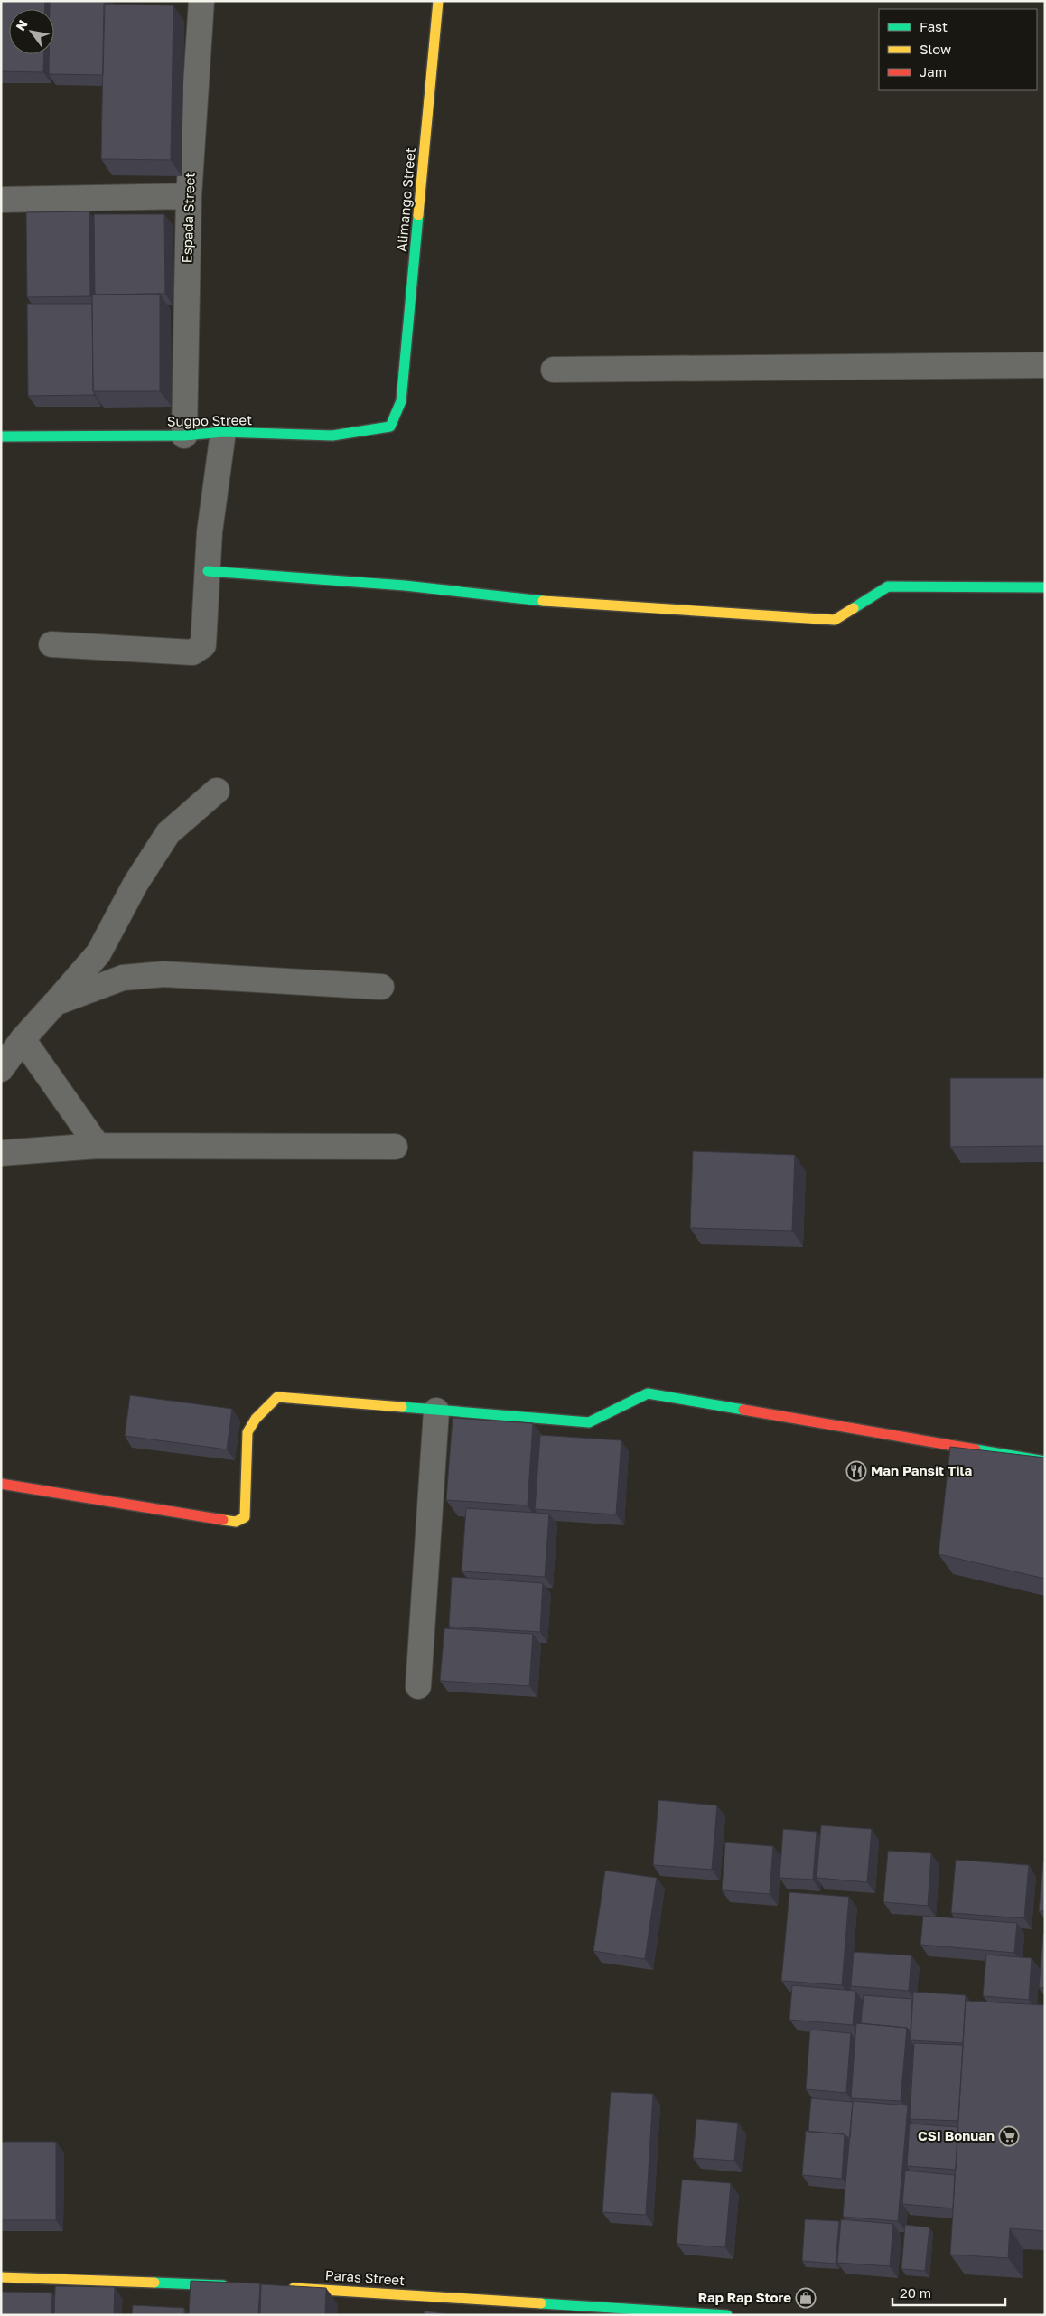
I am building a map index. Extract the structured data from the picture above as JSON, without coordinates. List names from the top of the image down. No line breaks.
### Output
{"streets":{"street":["Alimango Street","Espada Street","Sugpo Street","Paras Street"]},"crossings":[["Alimango Street","Sugpo Street"],["Espada Street","Sugpo Street"]],"places":{"restaurant":["Man Pansit Tila"],"supermarket":["CSI Bonuan"],"shop":["Rap Rap Store"]},"legend":["Fast","Slow","Jam"],"scale_bar":"20 m","north":"top left"}
